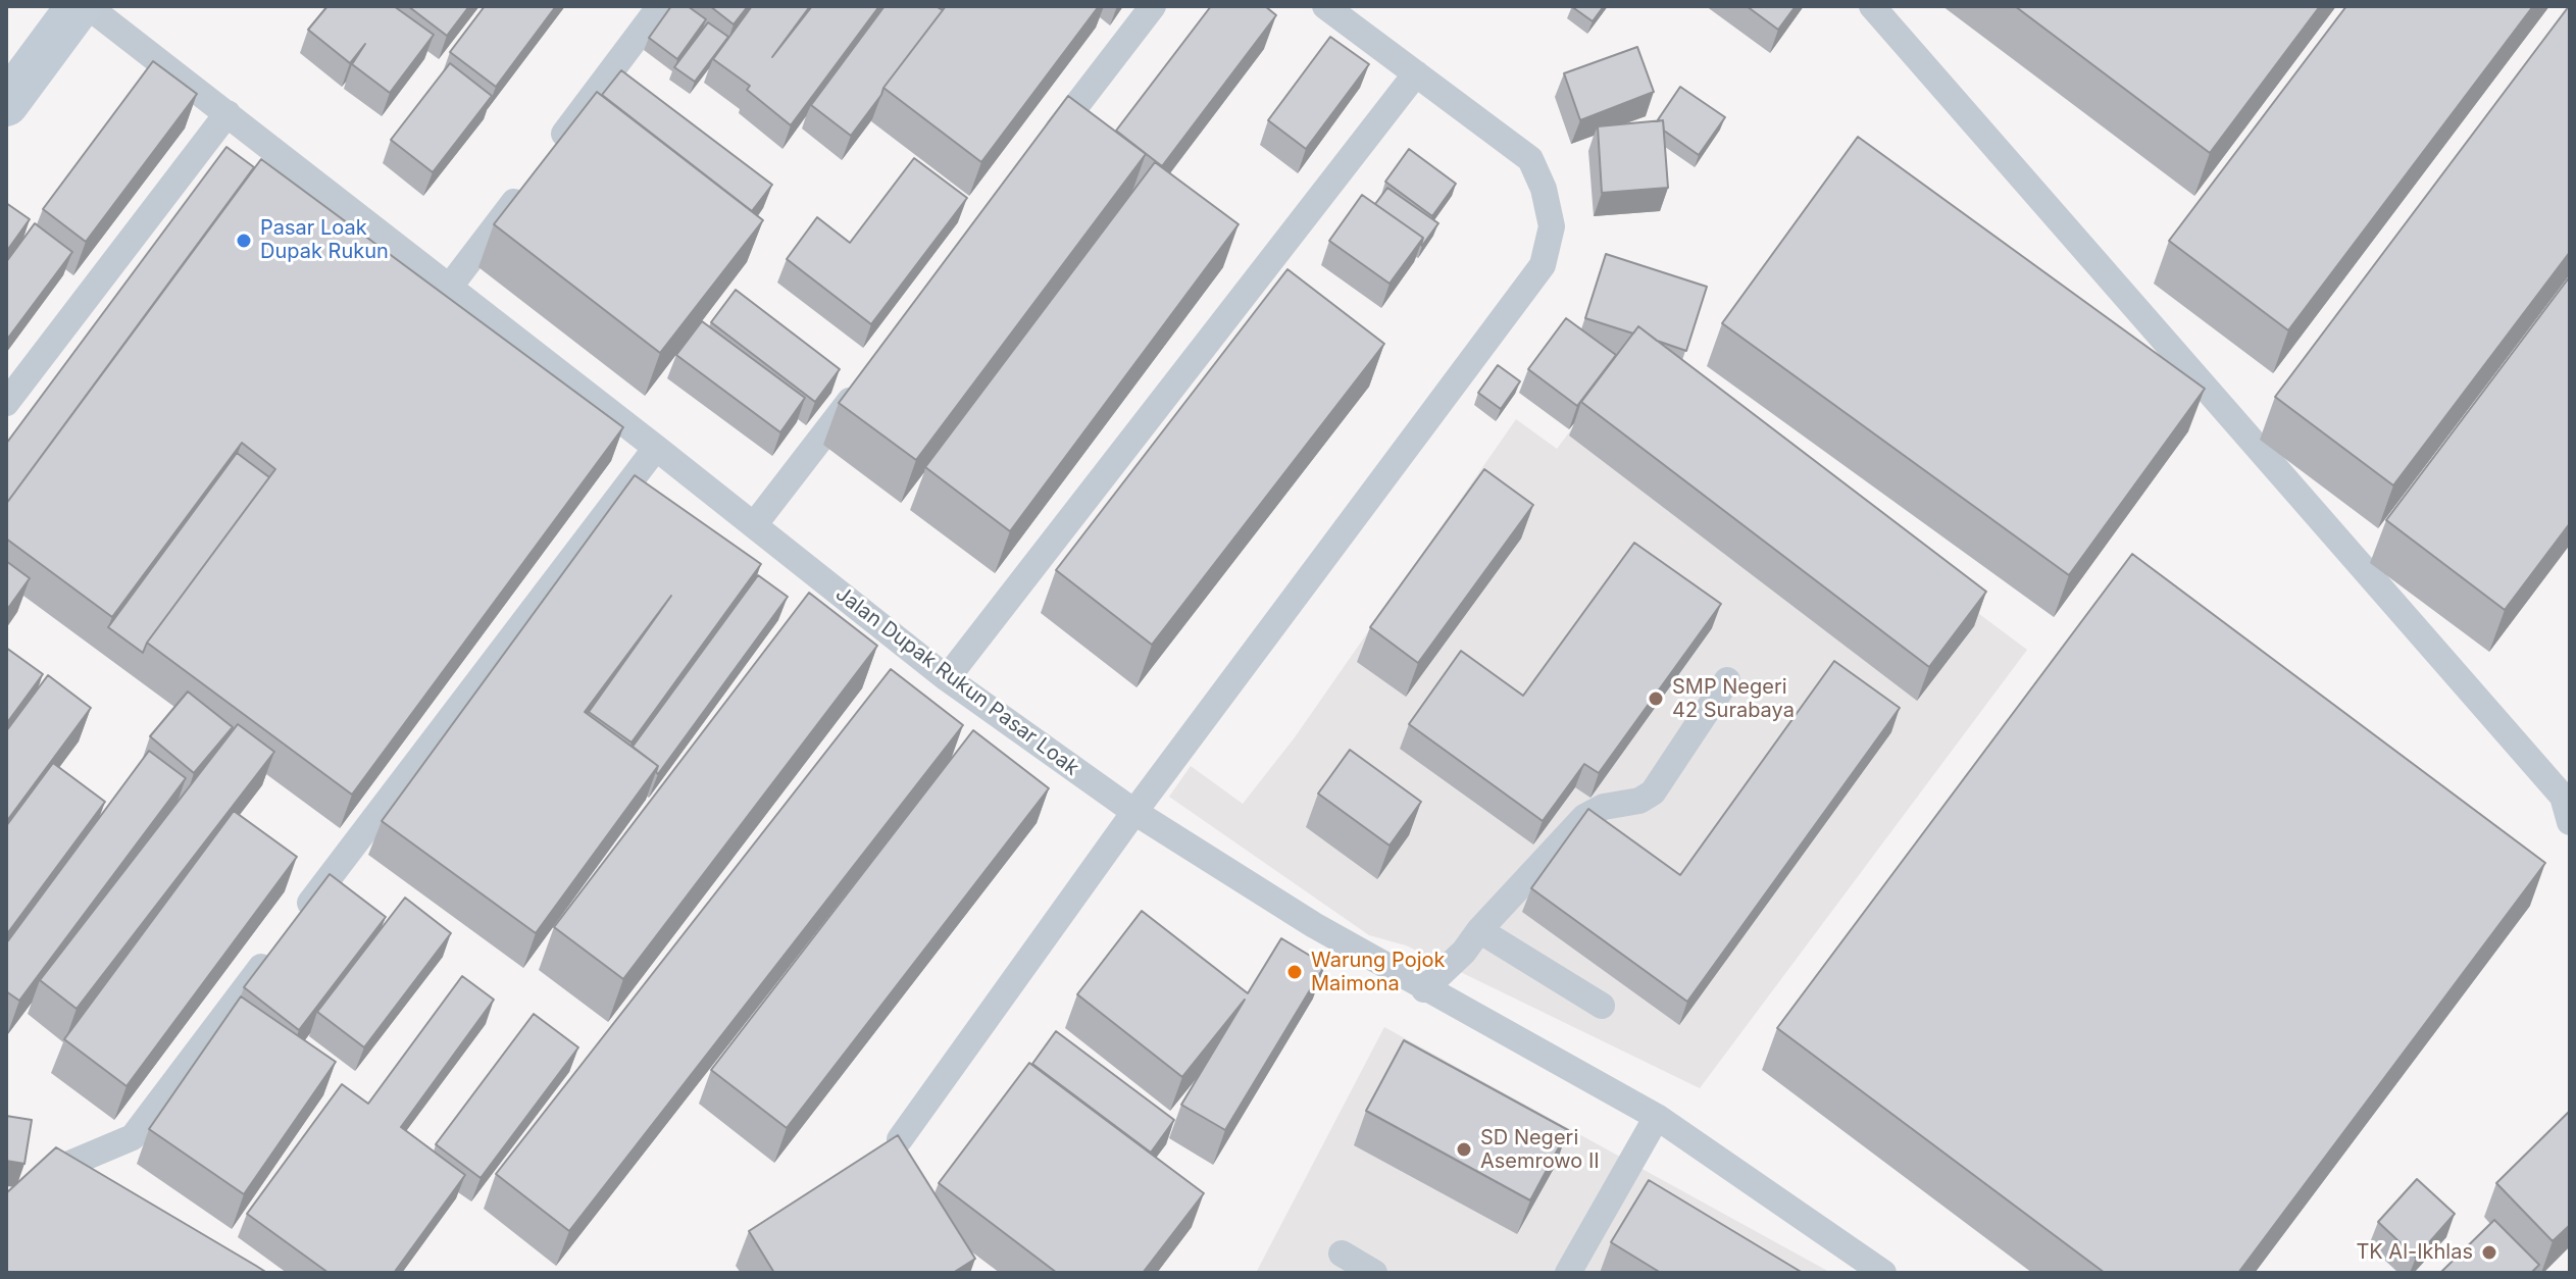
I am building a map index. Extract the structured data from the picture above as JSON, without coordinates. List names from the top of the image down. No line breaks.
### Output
{"streets":{"lane":["Jalan Dupak Rukun Pasar Loak"]},"places":["Pasar Loak Dupak Rukun","SMP Negeri 42 Surabaya","Warung Pojok Maimona","SD Negeri Asemrowo II","TK Al-Ikhlas"]}
